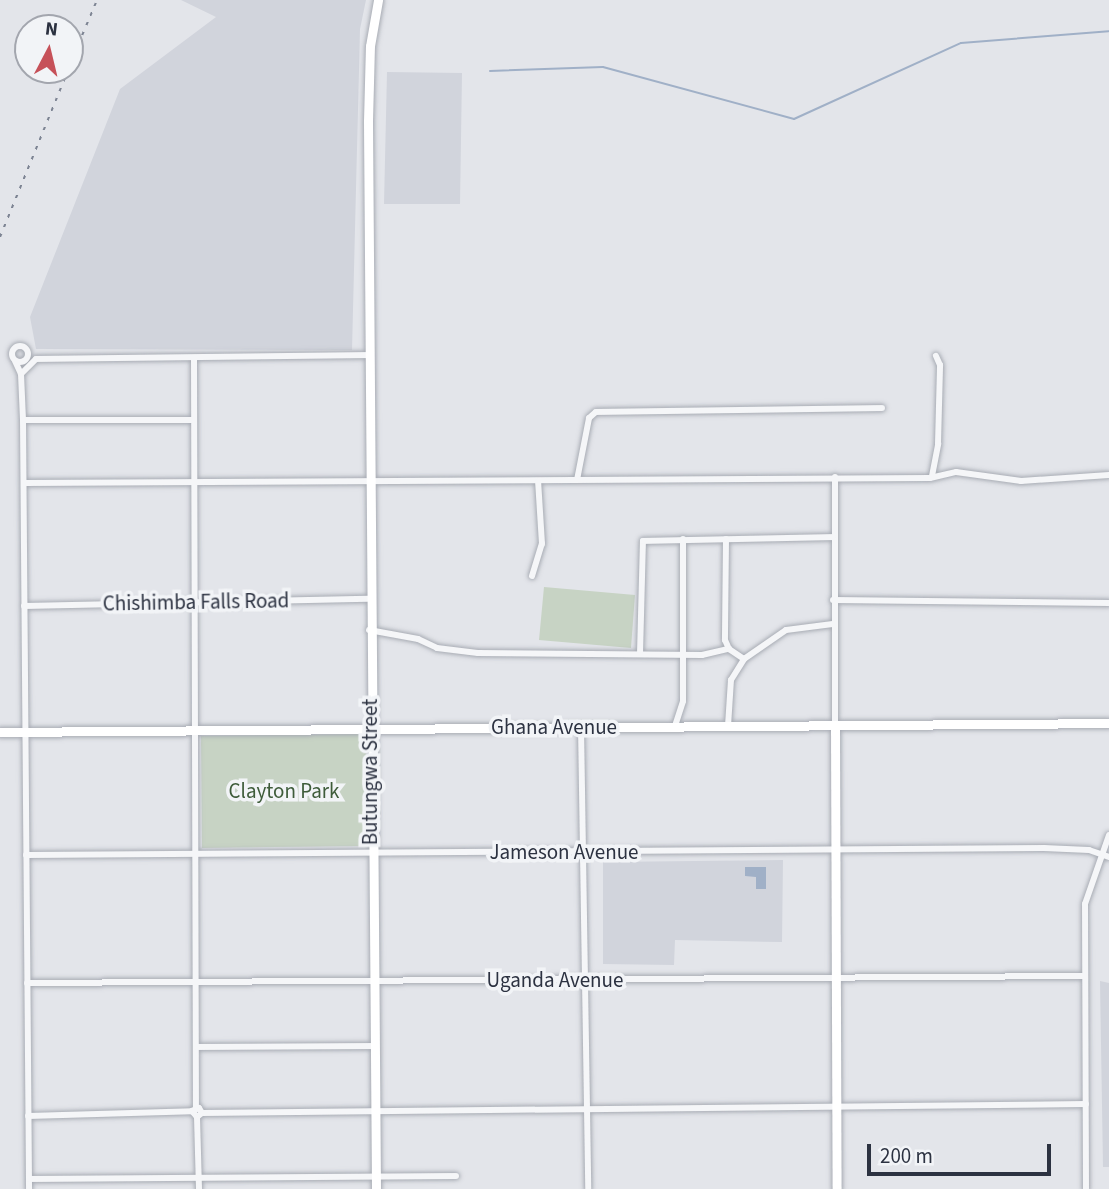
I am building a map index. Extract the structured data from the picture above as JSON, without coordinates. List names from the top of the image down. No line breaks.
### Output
{"streets":{"main road":["Ghana Avenue","Butungwa Street"],"street":["Chishimba Falls Road","Jameson Avenue","Uganda Avenue"]},"crossings":[["Chishimba Falls Road","Butungwa Street"],["Ghana Avenue","Butungwa Street"],["Butungwa Street","Jameson Avenue"],["Butungwa Street","Uganda Avenue"]],"parks":["Clayton Park"],"scale_bar":"200 m","north":"top"}
